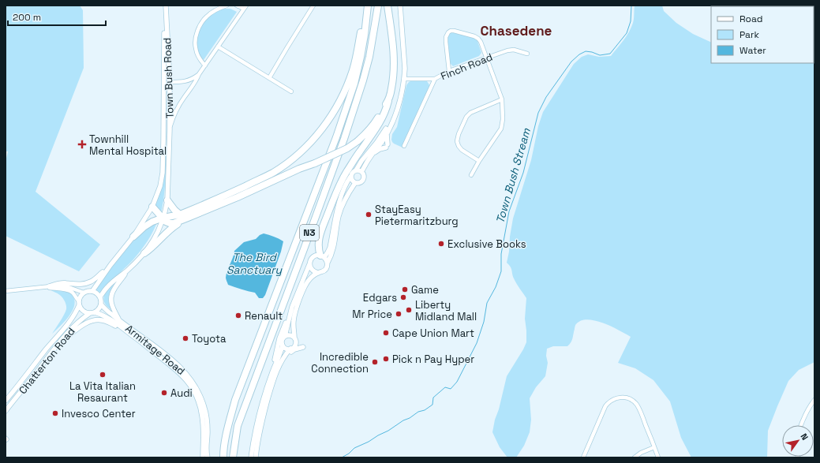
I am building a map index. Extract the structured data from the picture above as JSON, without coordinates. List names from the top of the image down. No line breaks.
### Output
{"streets":{"highway":["N3"],"street":["Finch Road","Town Bush Road","Armitage Road","Chatterton Road"]},"crossings":[["Town Bush Road","Armitage Road"],["Town Bush Road","Chatterton Road"],["Armitage Road","Chatterton Road"]],"districts":["Chasedene"],"water":["Town Bush Stream","The Bird Sanctuary"],"places":{"health":["Townhill Mental Hospital"],"other":["StayEasy Pietermaritzburg","Exclusive Books","Game","Edgars","Liberty Midland Mall","Mr Price","Renault","Cape Union Mart","Toyota","Pick n Pay Hyper","Incredible Connection","La Vita Italian Resaurant","Audi","Invesco Center"]},"legend":["Road","Park","Water"],"scale_bar":"200 m","north":"top right"}
